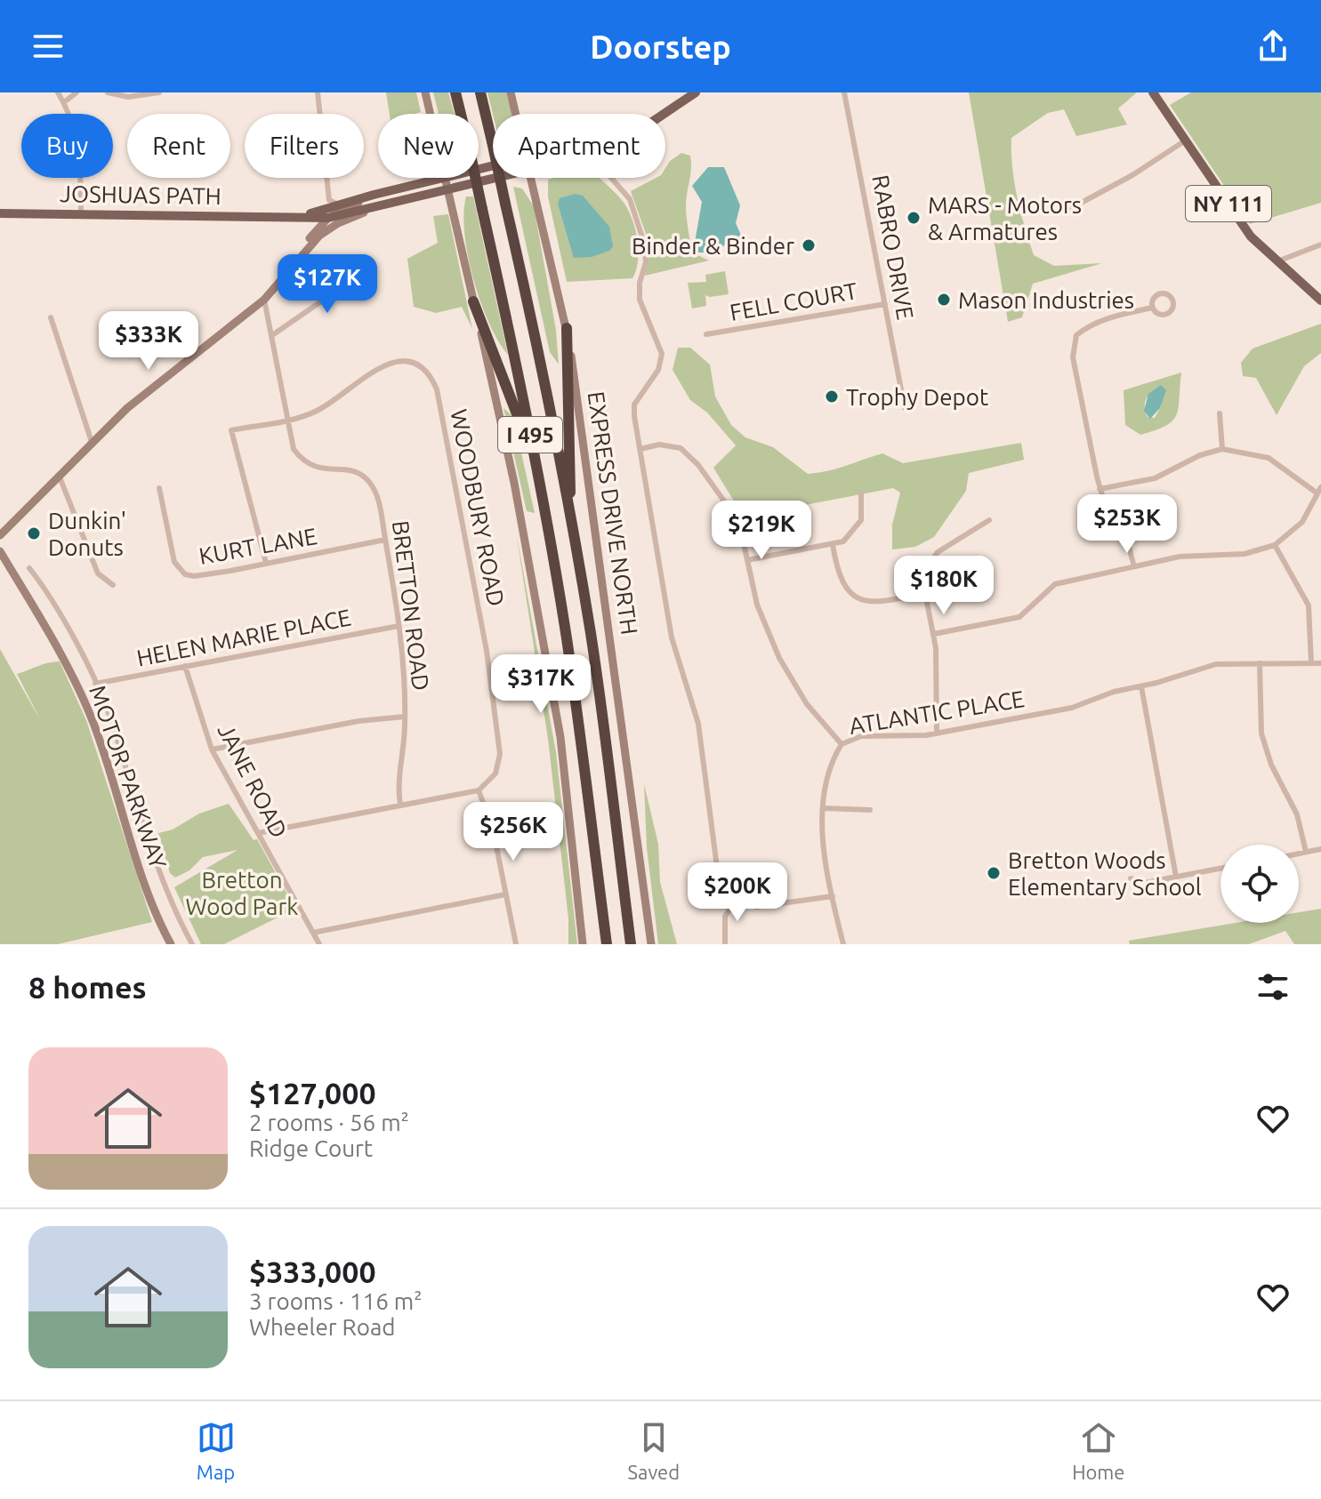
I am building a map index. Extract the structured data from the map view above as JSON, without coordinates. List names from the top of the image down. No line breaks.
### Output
{"streets":{"highway":["I 495"],"main road":["JOSHUAS PATH","NY 111","EXPRESS DRIVE NORTH","MOTOR PARKWAY"],"street":["RABRO DRIVE","FELL COURT","WOODBURY ROAD","KURT LANE","BRETTON ROAD","HELEN MARIE PLACE","ATLANTIC PLACE","JANE ROAD"]},"crossings":[["RABRO DRIVE","FELL COURT"],["WOODBURY ROAD","KURT LANE"],["WOODBURY ROAD","BRETTON ROAD"],["KURT LANE","BRETTON ROAD"],["BRETTON ROAD","HELEN MARIE PLACE"],["HELEN MARIE PLACE","JANE ROAD"]],"parks":["Bretton Wood Park"],"places":["MARS - Motors & Armatures","Binder & Binder","Mason Industries","Trophy Depot","Dunkin' Donuts","Bretton Woods Elementary School"],"page":{"header":"Doorstep","chip":["Buy","Rent","Filters","New","Apartment"],"price":["$127K","$333K","$253K","$219K","$180K","$317K","$256K","$200K"],"heading":"8 homes","list":[{"name":"$127,000","note":"2 rooms · 56 m² · Ridge Court"},{"name":"$333,000","note":"3 rooms · 116 m² · Wheeler Road"}],"tabs":["Map","Saved","Home"]}}
